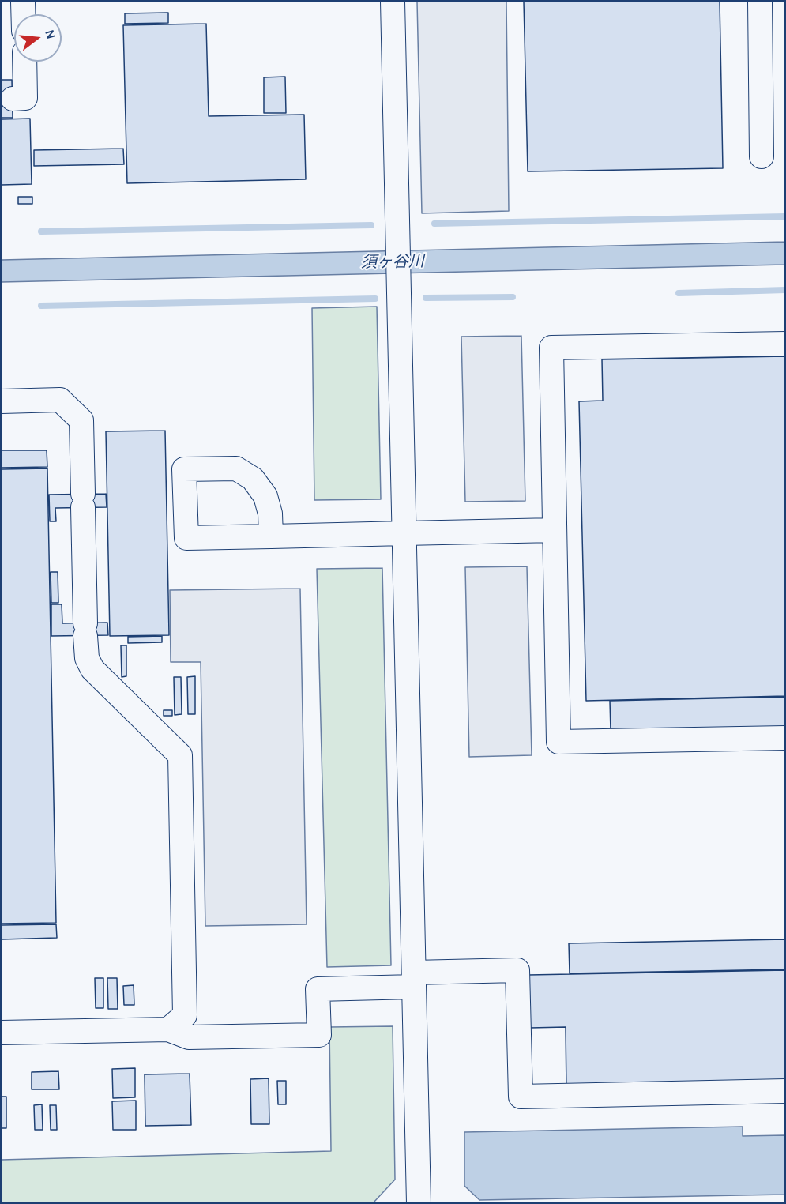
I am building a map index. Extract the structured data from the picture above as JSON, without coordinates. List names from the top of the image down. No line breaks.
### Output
{"water":["須ヶ谷川"],"north":"right"}
